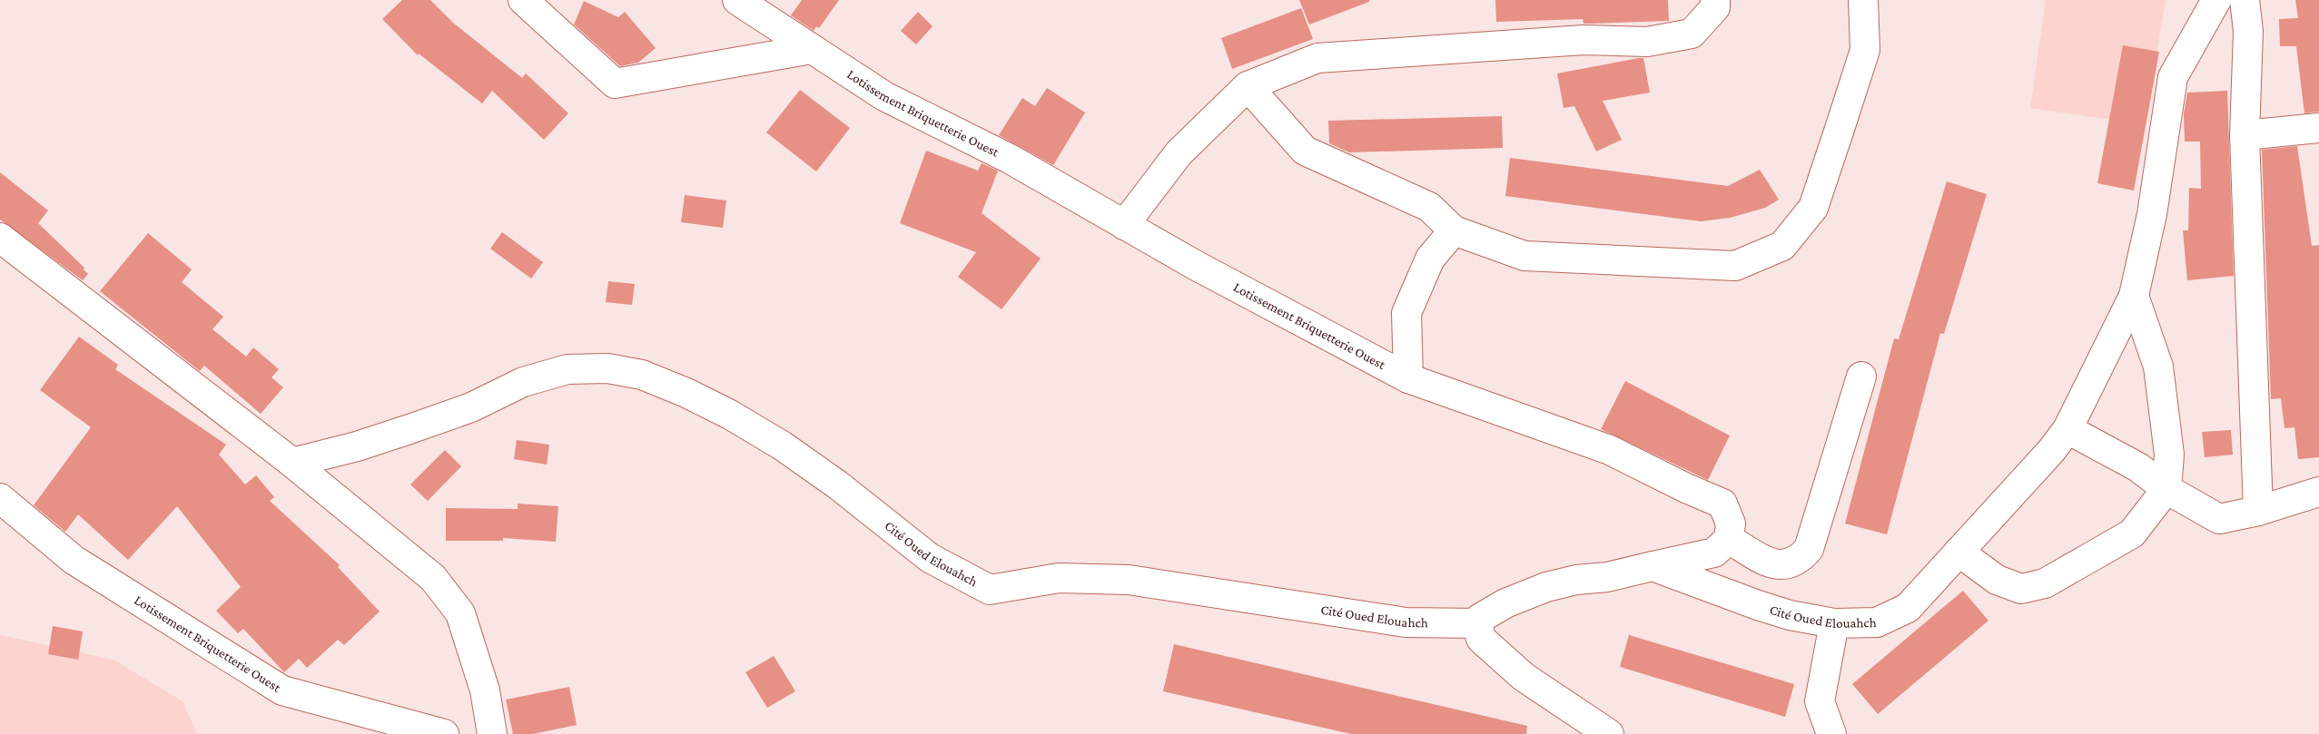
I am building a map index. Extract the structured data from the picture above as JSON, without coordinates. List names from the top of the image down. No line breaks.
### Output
{"streets":{"street":["Lotissement Briquetterie Ouest","Cité Oued Elouahch"]}}
